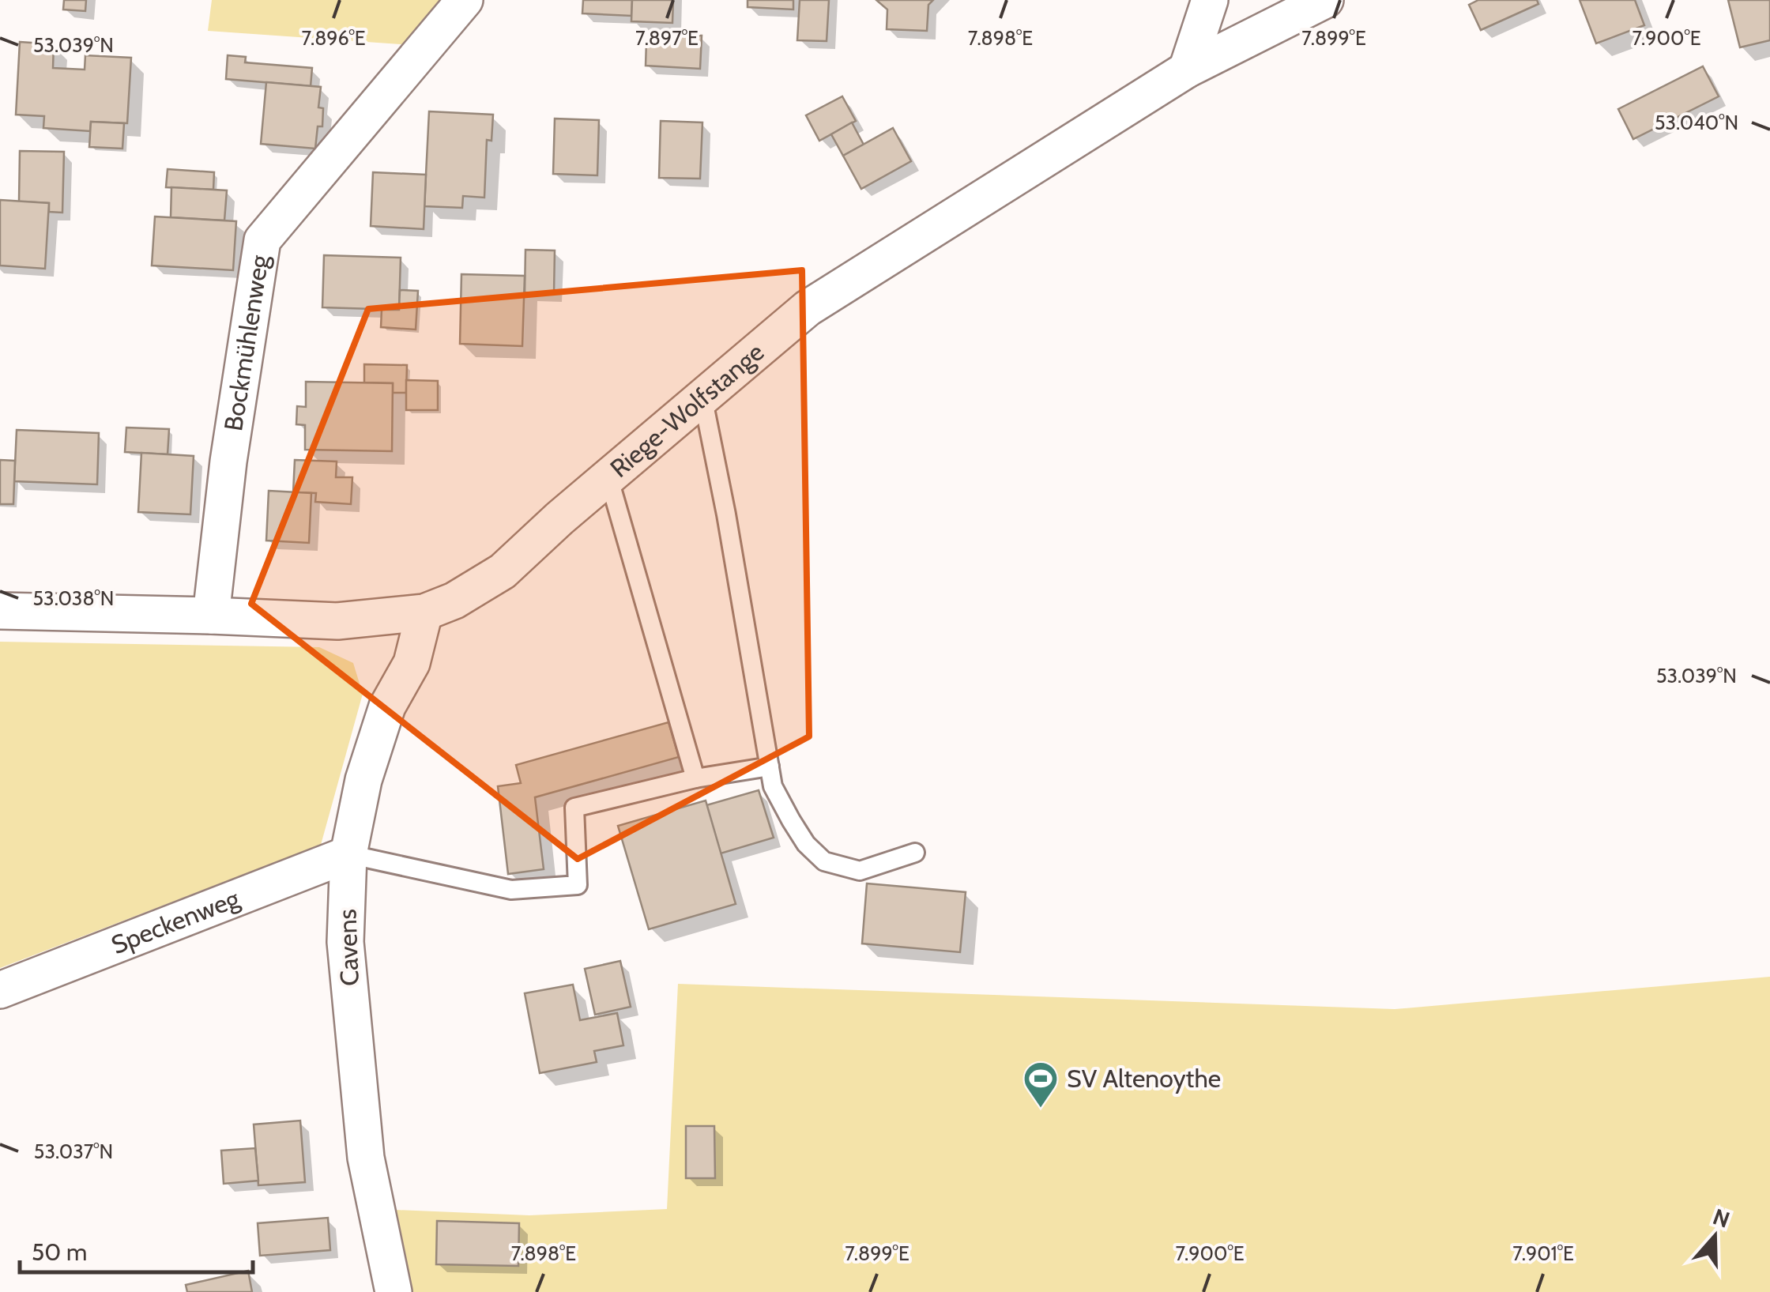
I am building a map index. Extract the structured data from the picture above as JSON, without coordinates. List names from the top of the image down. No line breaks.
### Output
{"streets":{"street":["Bockmühlenweg","Riege-Wolfstange","Speckenweg","Cavens"]},"crossings":[["Bockmühlenweg","Riege-Wolfstange"],["Riege-Wolfstange","Cavens"],["Speckenweg","Cavens"]],"places":{"sports":["SV Altenoythe"]},"scale_bar":"50 m","north":"top","coordinates":["7.896°E","7.897°E","7.898°E","7.899°E","7.900°E","53.039°N","53.040°N","53.038°N","53.037°N","7.901°E"]}
